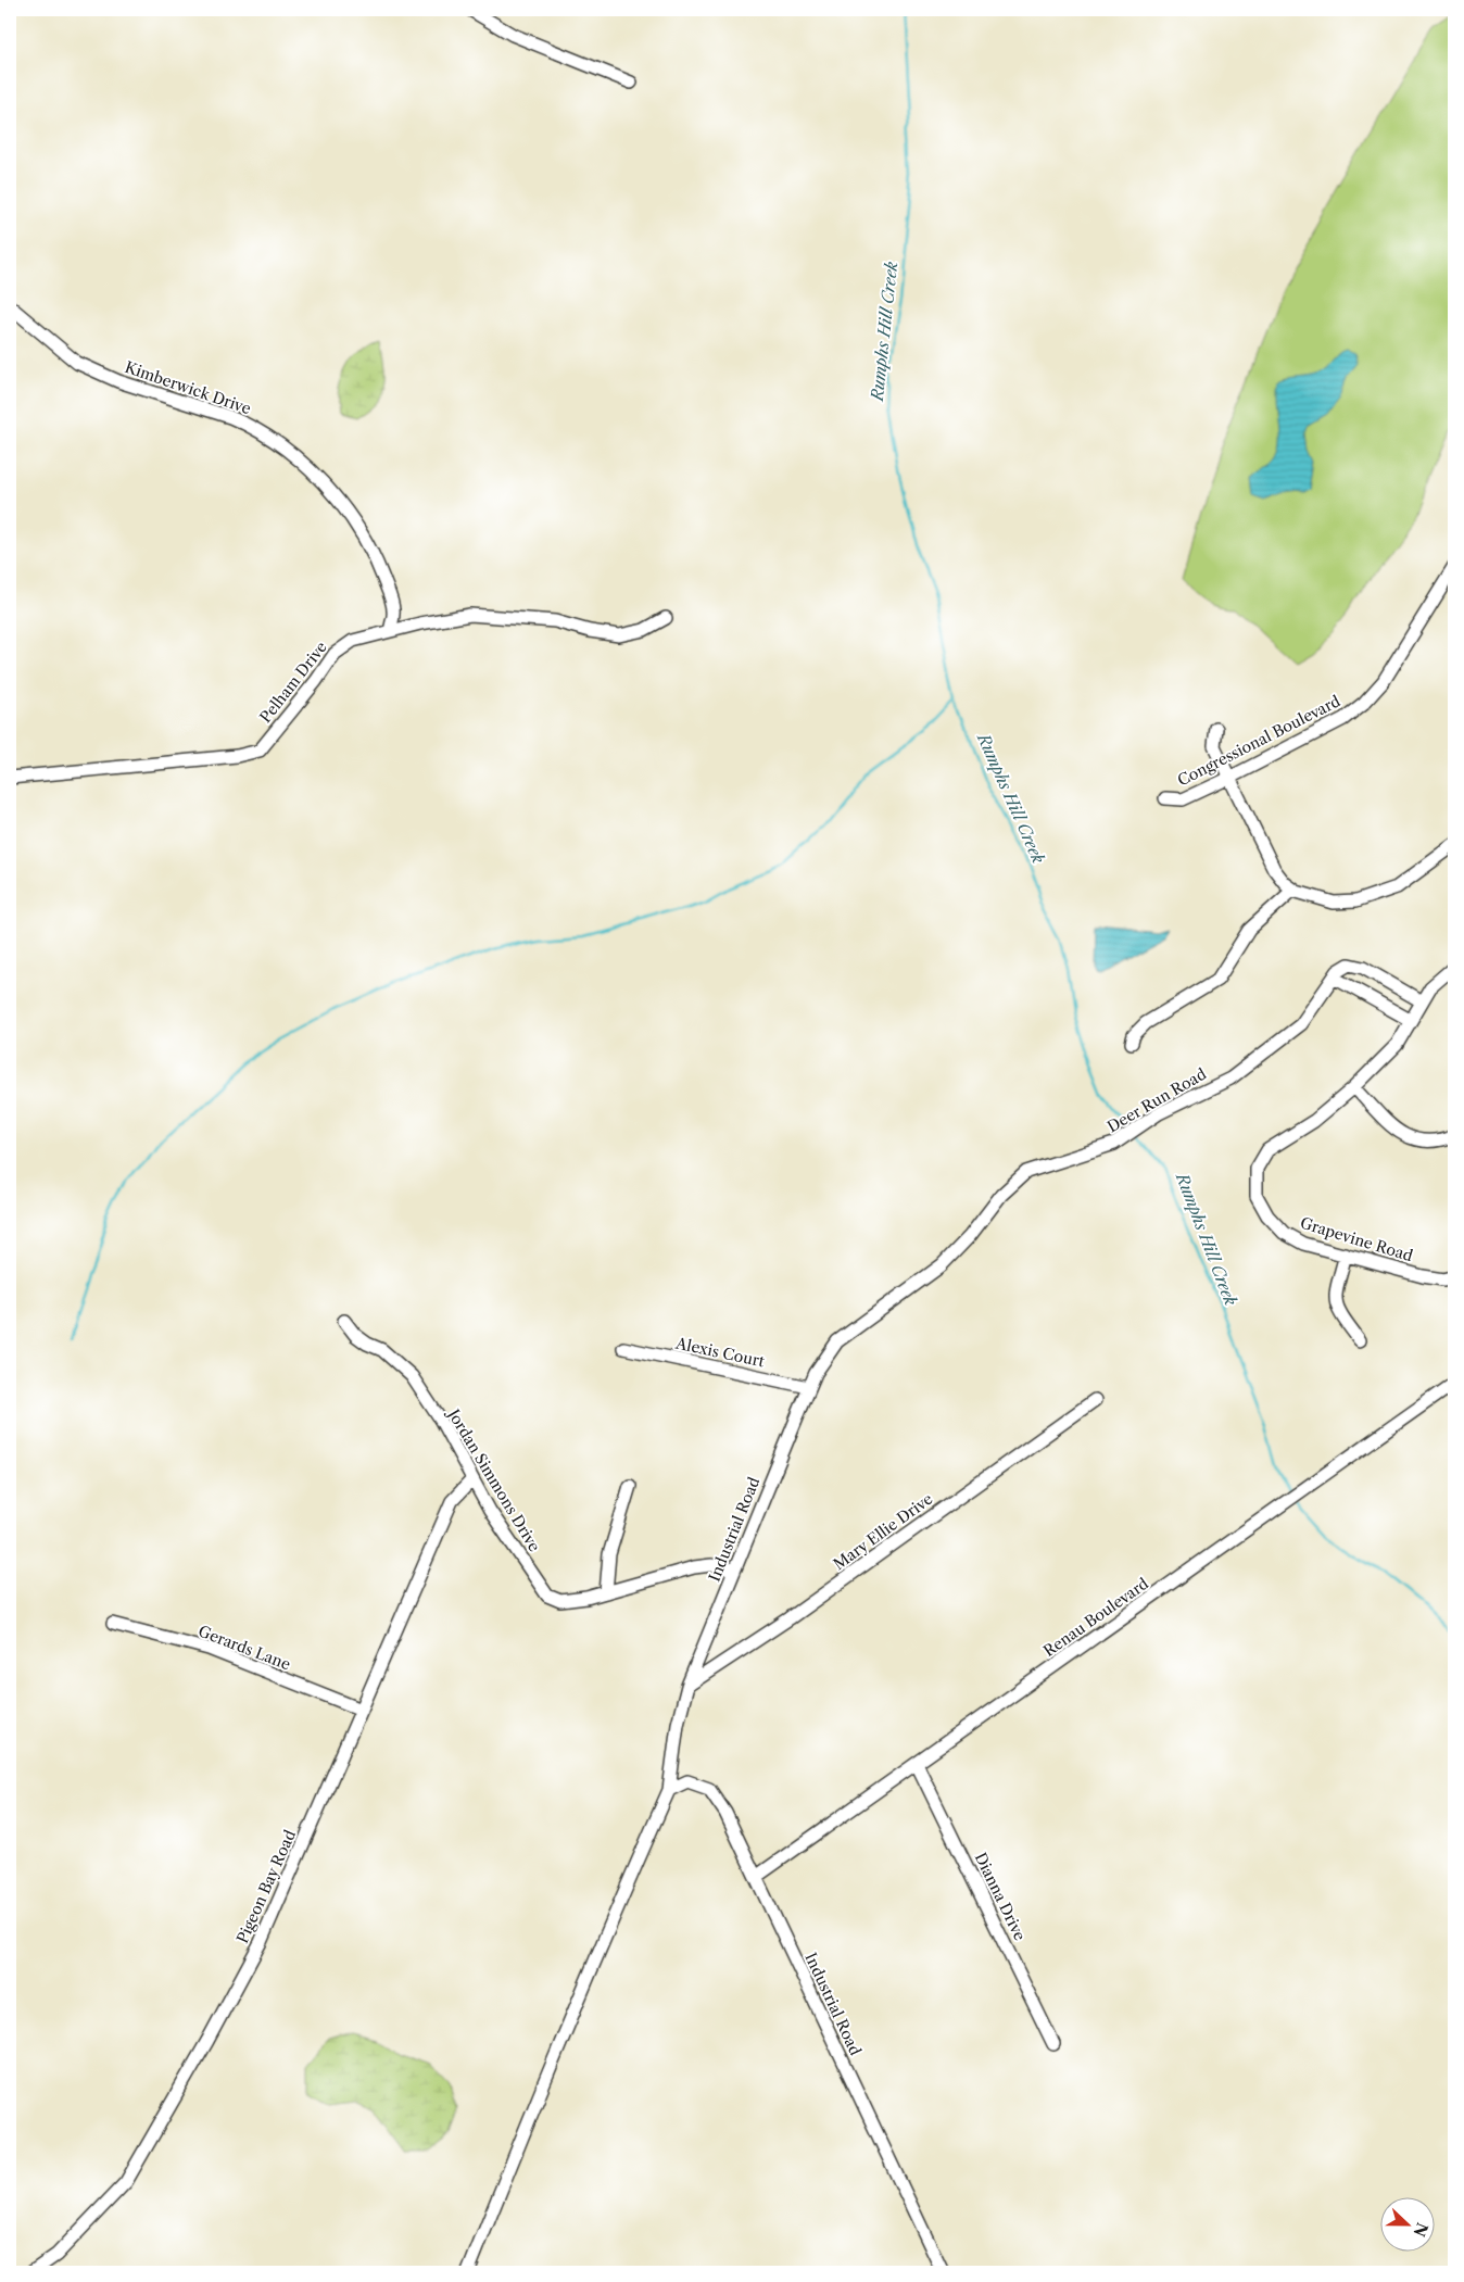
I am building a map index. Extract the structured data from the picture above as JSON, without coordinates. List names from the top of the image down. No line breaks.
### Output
{"streets":{"street":["Kimberwick Drive","Pelham Drive","Congressional Boulevard","Deer Run Road","Grapevine Road","Alexis Court","Jordan Simmons Drive","Industrial Road","Mary Ellie Drive","Renau Boulevard","Gerards Lane","Pigeon Bay Road","Dianna Drive"]},"crossings":[["Kimberwick Drive","Pelham Drive"],["Deer Run Road","Industrial Road"],["Alexis Court","Industrial Road"],["Jordan Simmons Drive","Industrial Road"],["Jordan Simmons Drive","Pigeon Bay Road"],["Industrial Road","Mary Ellie Drive"],["Industrial Road","Renau Boulevard"],["Renau Boulevard","Dianna Drive"],["Gerards Lane","Pigeon Bay Road"]],"water":["Rumphs Hill Creek"],"north":"right"}
